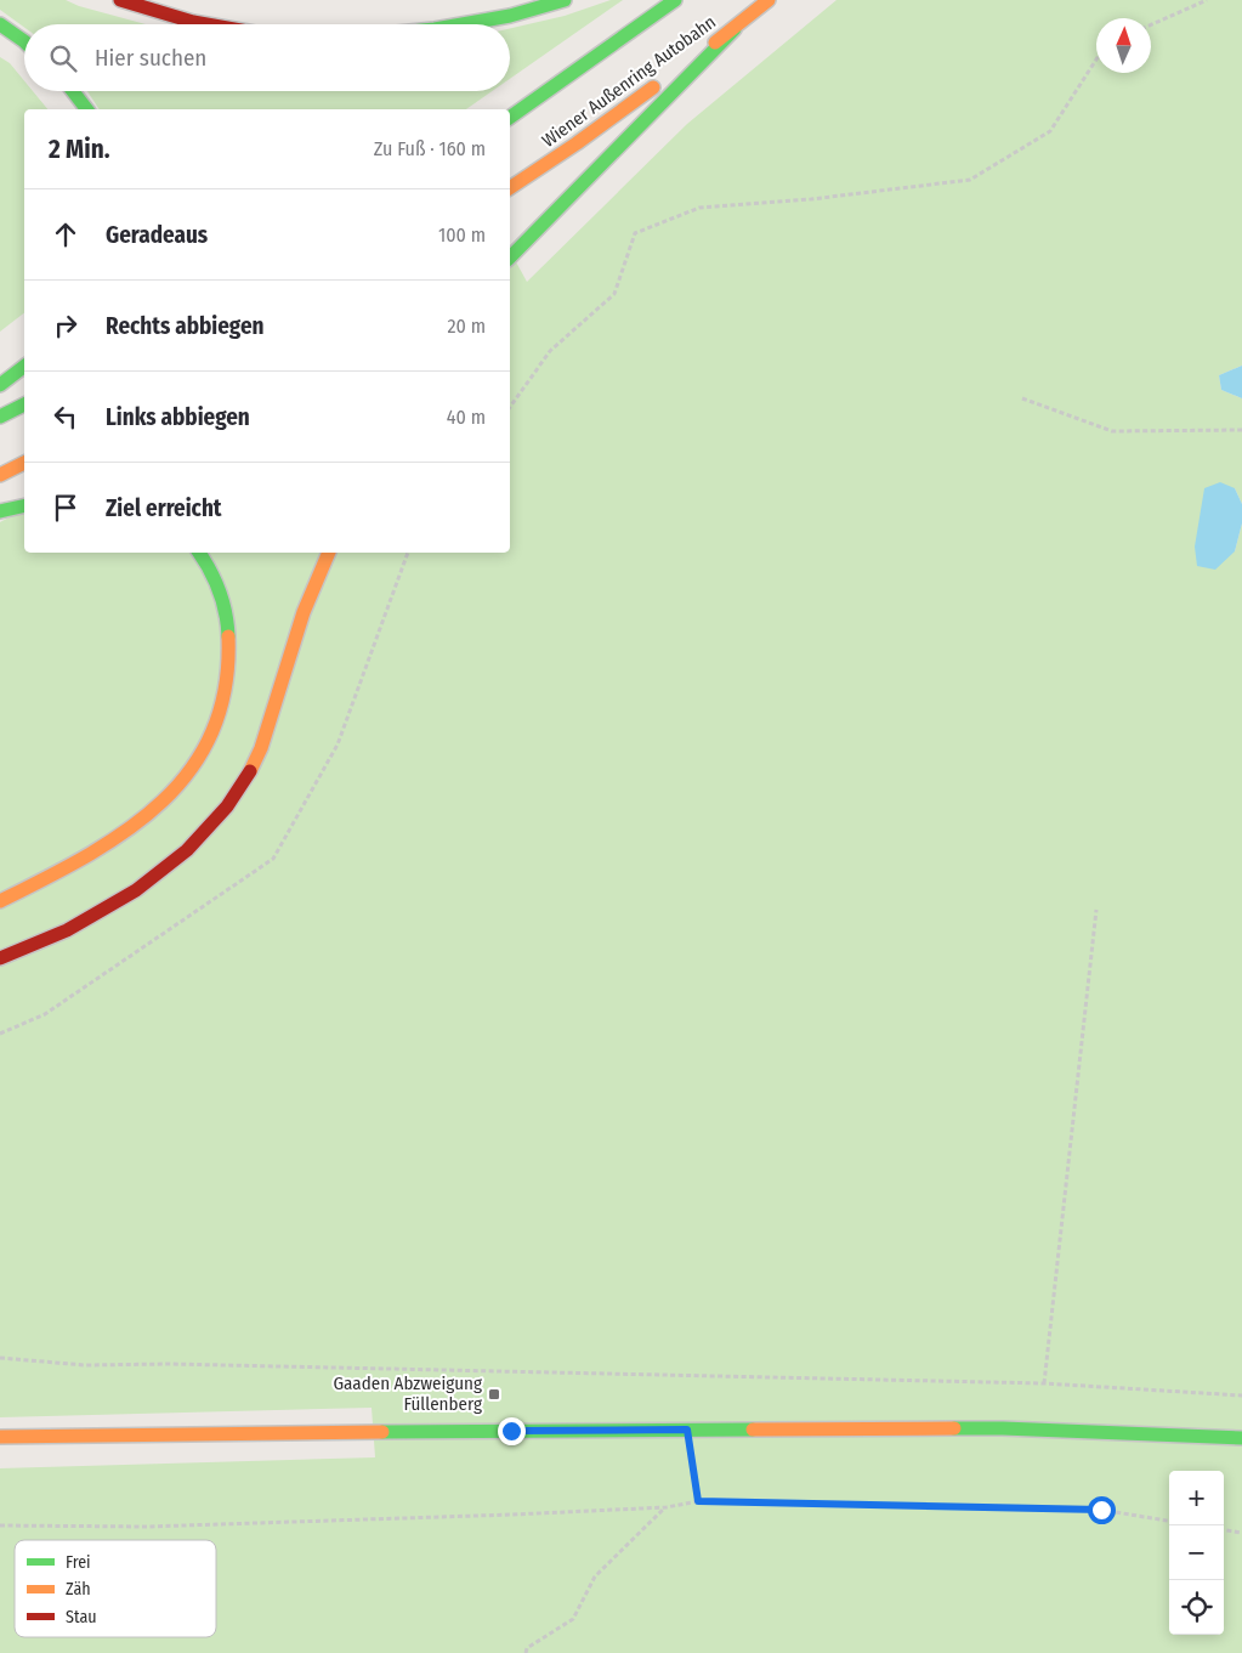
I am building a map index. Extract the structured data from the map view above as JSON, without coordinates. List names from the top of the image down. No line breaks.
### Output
{"streets":{"main road":["Wiener Außenring Autobahn"]},"places":{"transit":["Gaaden Abzweigung Füllenberg"]},"legend":["Frei","Zäh","Stau"],"north":"top","page":{"search":"Hier suchen","heading":["2 Min.","Zu Fuß · 160 m"],"list":[["Geradeaus","100 m"],["Rechts abbiegen","20 m"],["Links abbiegen","40 m"],"Ziel erreicht"],"map_buttons":["+","−"]}}
